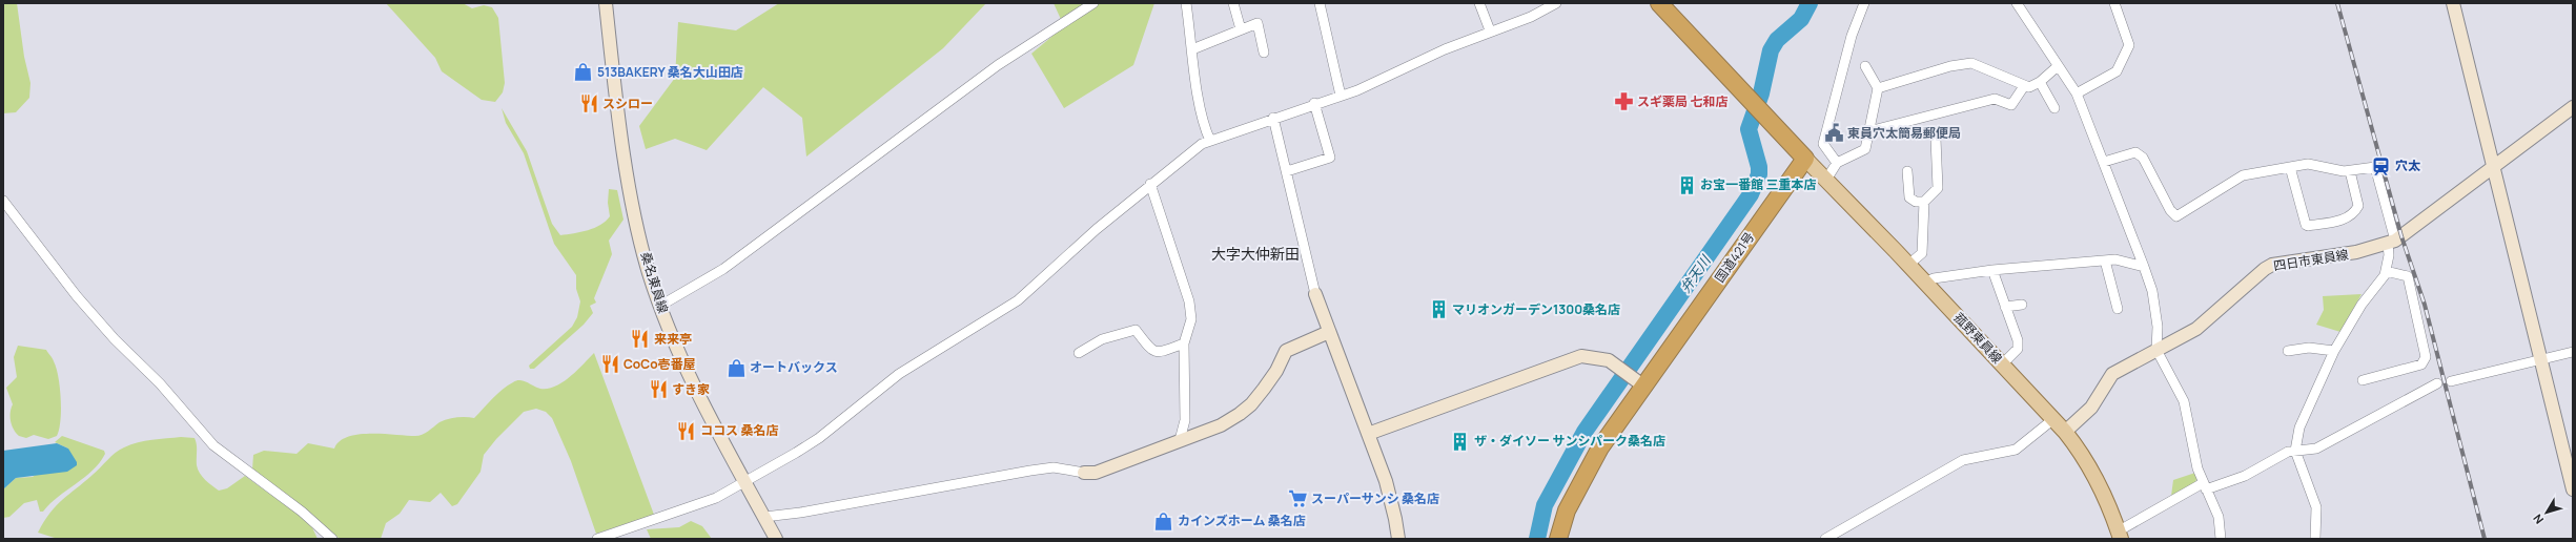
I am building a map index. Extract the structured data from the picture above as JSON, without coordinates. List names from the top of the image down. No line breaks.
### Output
{"streets":{"highway":["国道421号"],"main road":["菰野東員線"],"street":["四日市東員線","桑名東員線"]},"crossings":[["国道421号","菰野東員線"],["四日市東員線","菰野東員線"]],"districts":["大字大仲新田"],"water":["弁天川"],"places":{"shop":["513BAKERY 桑名大山田店","オートバックス","カインズホーム 桑名店"],"pharmacy":["スギ薬局 七和店"],"restaurant":["スシロー","来来亭","CoCo壱番屋","すき家","ココス 桑名店"],"public building":["東員穴太簡易郵便局"],"station":["穴太"],"building":["お宝一番館 三重本店","マリオンガーデン1300桑名店","ザ・ダイソー サンシパーク桑名店"],"supermarket":["スーパーサンシ 桑名店"]},"north":"bottom left"}
